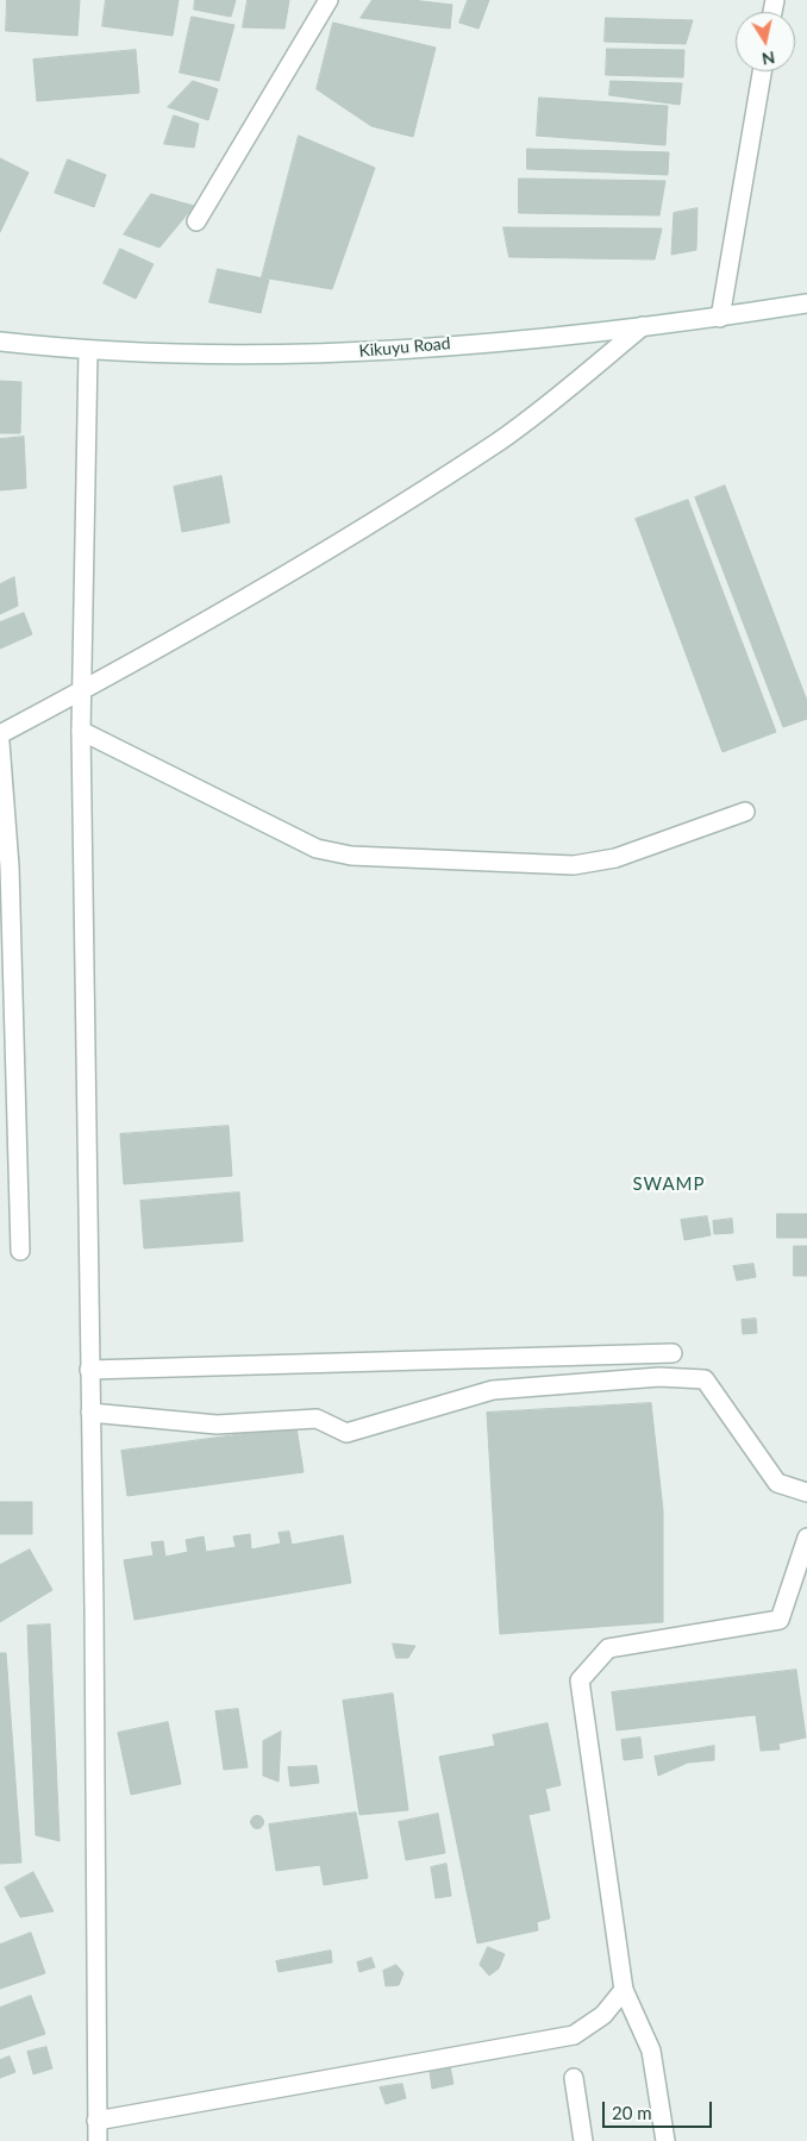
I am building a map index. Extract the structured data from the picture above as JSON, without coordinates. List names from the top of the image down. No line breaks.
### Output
{"streets":{"street":["Kikuyu Road"]},"districts":["SWAMP"],"scale_bar":"20 m","north":"bottom"}
